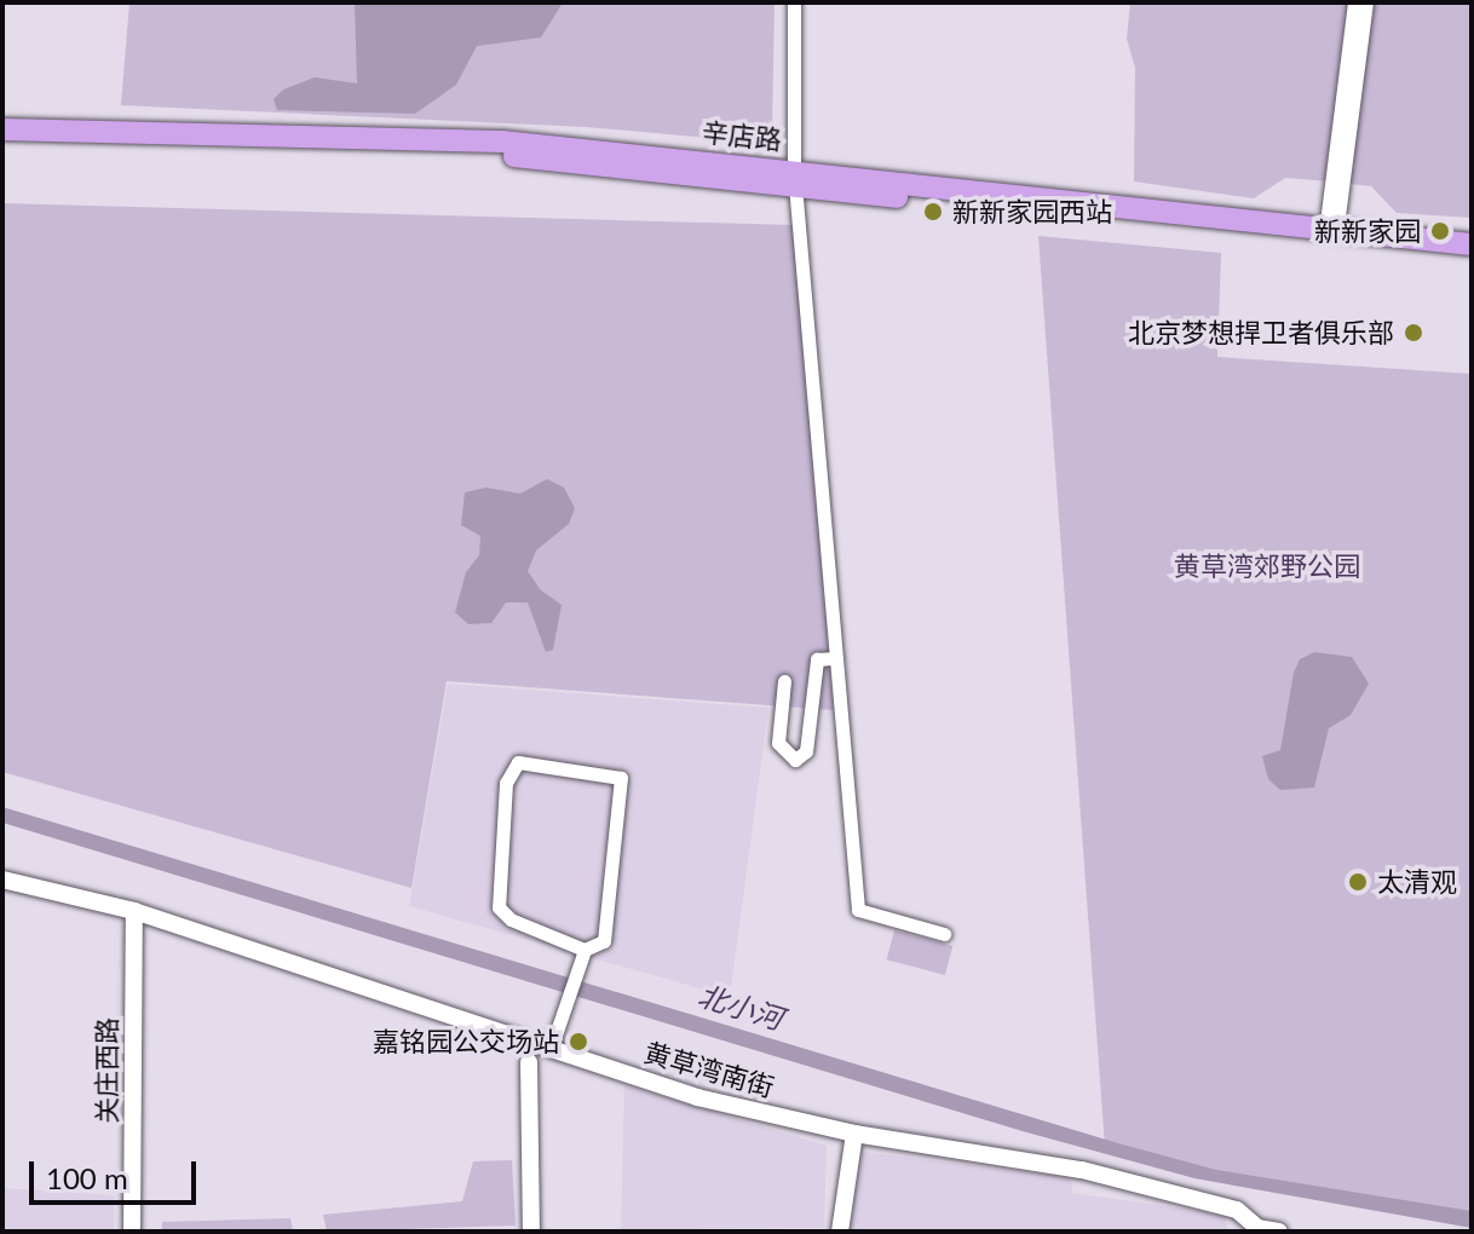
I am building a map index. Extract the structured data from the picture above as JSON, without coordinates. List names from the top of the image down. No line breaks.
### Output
{"streets":{"main road":["辛店路"],"street":["黄草湾南街","关庄西路"]},"crossings":[["黄草湾南街","关庄西路"]],"water":["北小河"],"parks":["黄草湾郊野公园"],"places":["新新家园西站","新新家园","北京梦想捍卫者俱乐部","太清观","嘉铭园公交场站"],"scale_bar":"100 m"}
